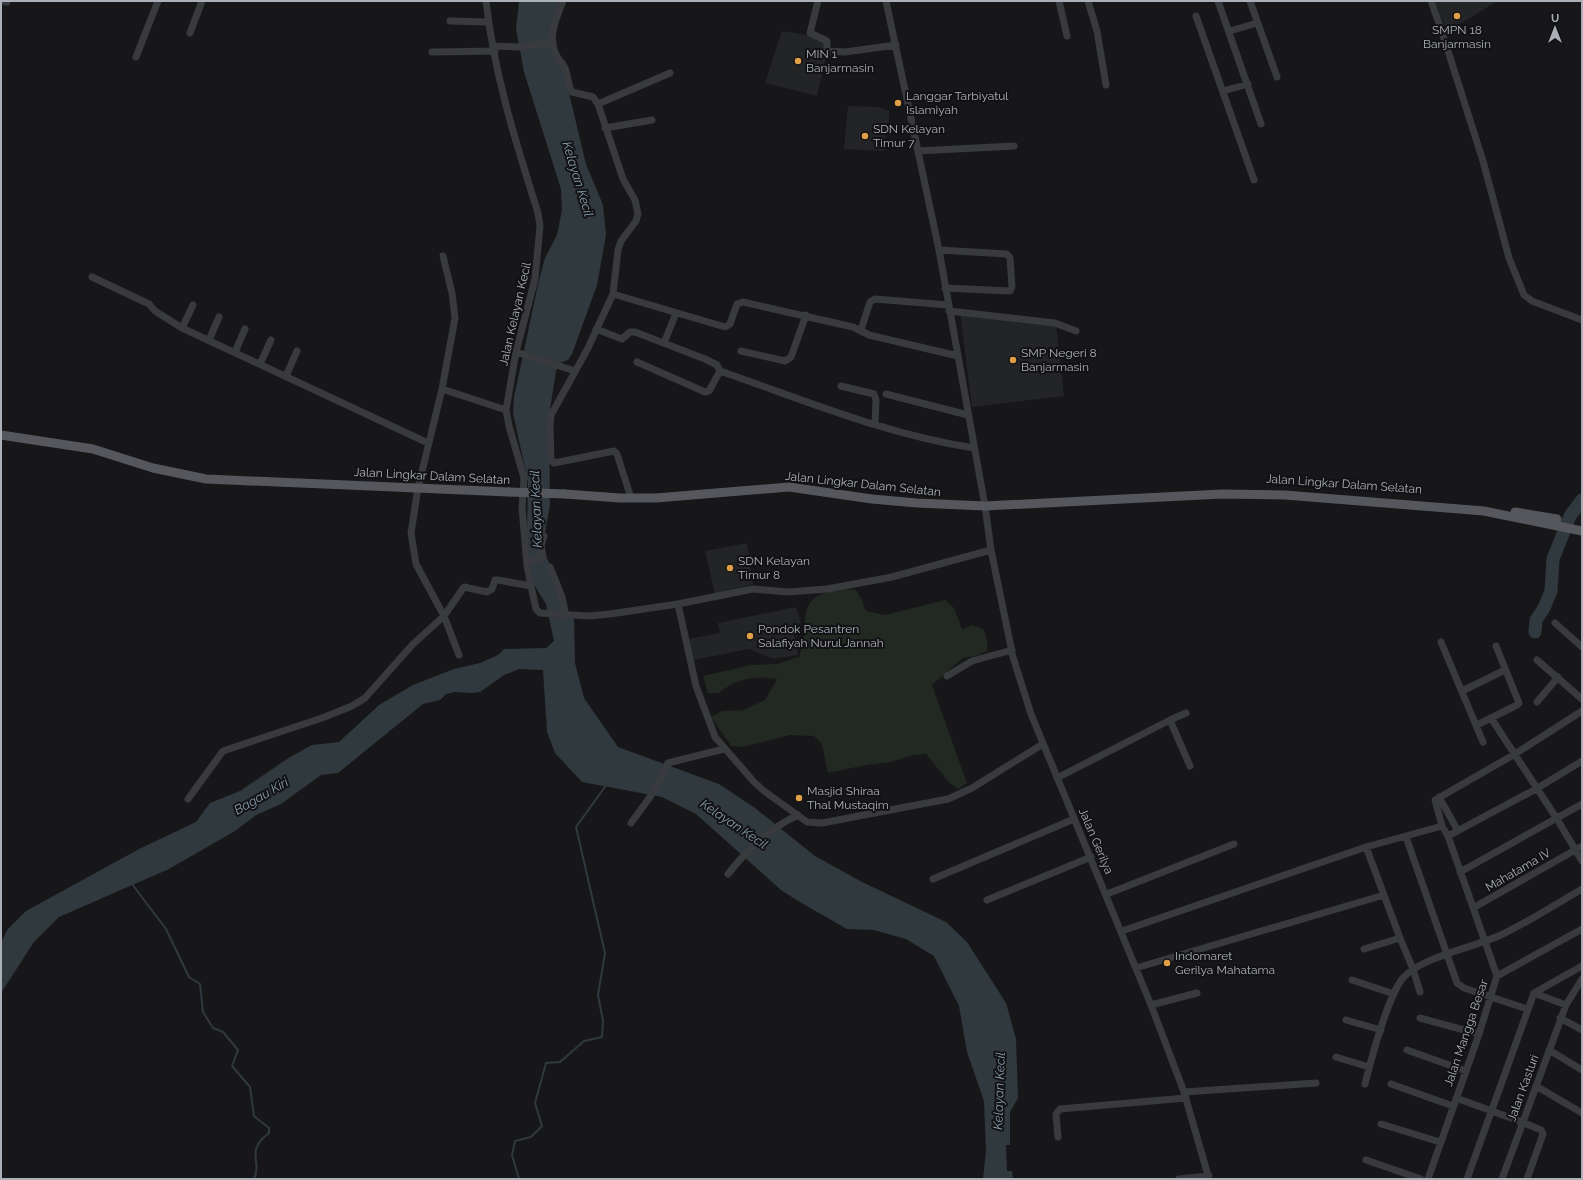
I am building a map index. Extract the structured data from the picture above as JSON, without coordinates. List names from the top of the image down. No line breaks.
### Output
{"streets":{"main road":["Jalan Lingkar Dalam Selatan"],"street":["Jalan Kelayan Kecil","Jalan Gerilya","Mahatama IV","Jalan Mangga Besar","Jalan Kasturi"]},"crossings":[["Jalan Lingkar Dalam Selatan","Jalan Gerilya"],["Mahatama IV","Jalan Mangga Besar"]],"water":["Kelayan Kecil","Bagau Kiri"],"places":["SMPN 18 Banjarmasin","MIN 1 Banjarmasin","Langgar Tarbiyatul Islamiyah","SDN Kelayan Timur 7","SMP Negeri 8 Banjarmasin","SDN Kelayan Timur 8","Pondok Pesantren Salafiyah Nurul Jannah","Masjid Shiraa Thal Mustaqim","Indomaret Gerilya Mahatama"],"north":"top"}
